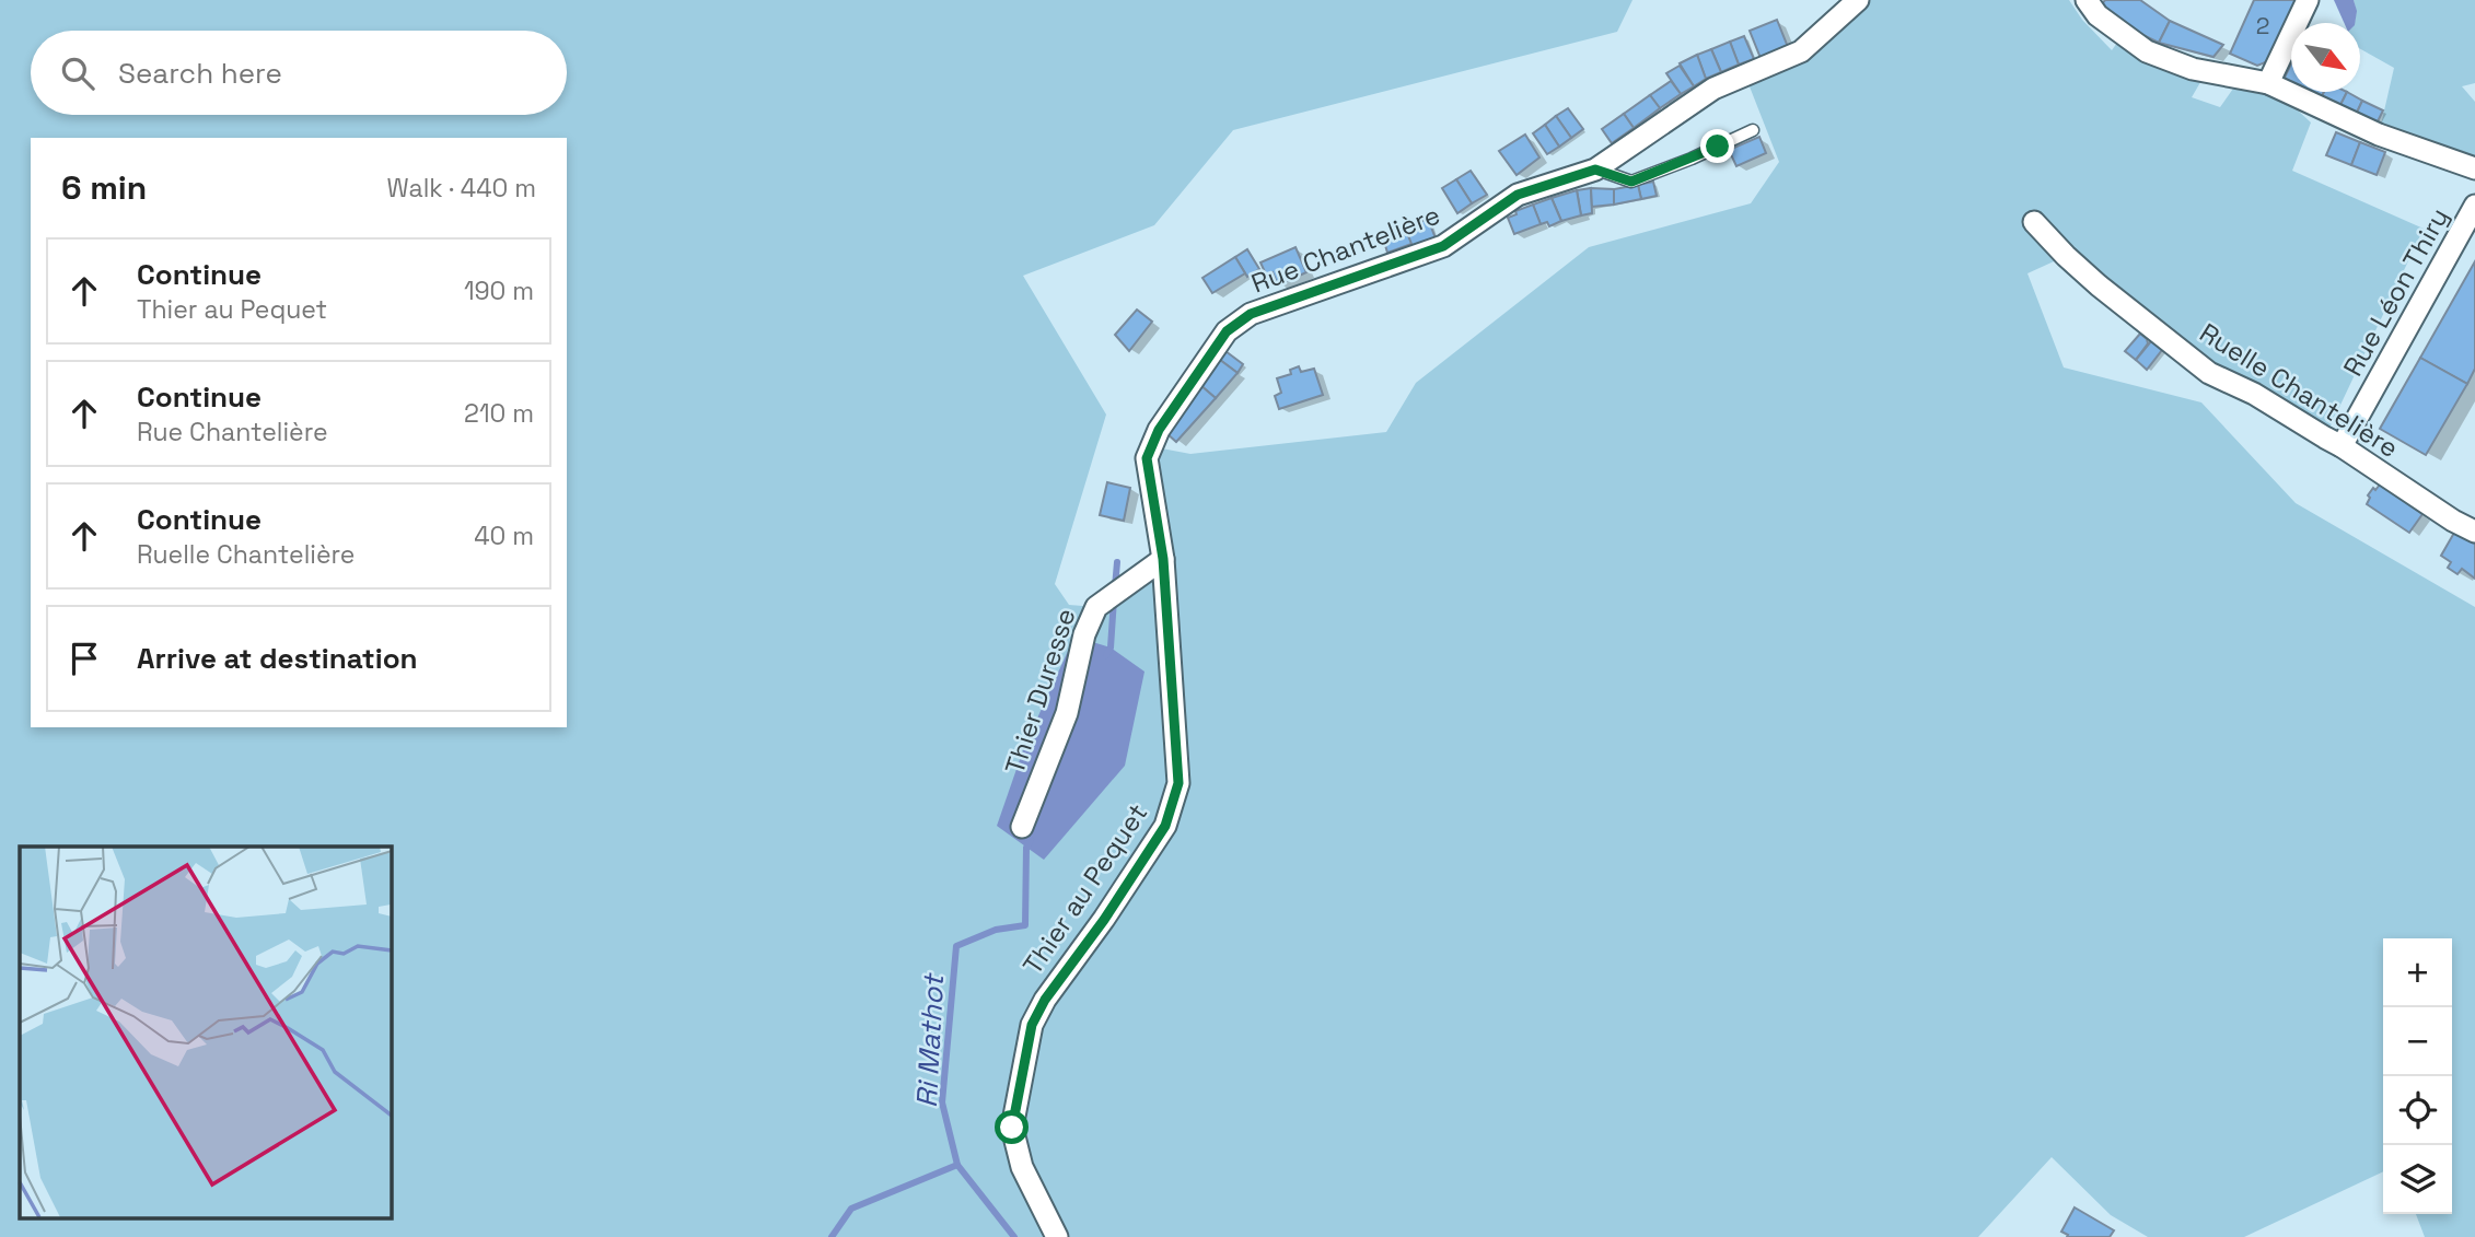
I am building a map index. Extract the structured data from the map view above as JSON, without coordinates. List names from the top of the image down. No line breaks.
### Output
{"streets":{"street":["Rue Chantelière","Rue Léon Thiry","Ruelle Chantelière","Thier Duresse","Thier au Pequet"]},"crossings":[["Rue Chantelière","Thier Duresse"],["Rue Chantelière","Thier au Pequet"],["Rue Léon Thiry","Ruelle Chantelière"],["Thier Duresse","Thier au Pequet"]],"water":["Ri Mathot"],"house_numbers":["2"],"north":"bottom right","page":{"search":"Search here","heading":["6 min","Walk · 440 m"],"list":[["Continue","Thier au Pequet","190 m"],["Continue","Rue Chantelière","210 m"],["Continue","Ruelle Chantelière","40 m"],"Arrive at destination"],"map_buttons":["+","−"]}}
